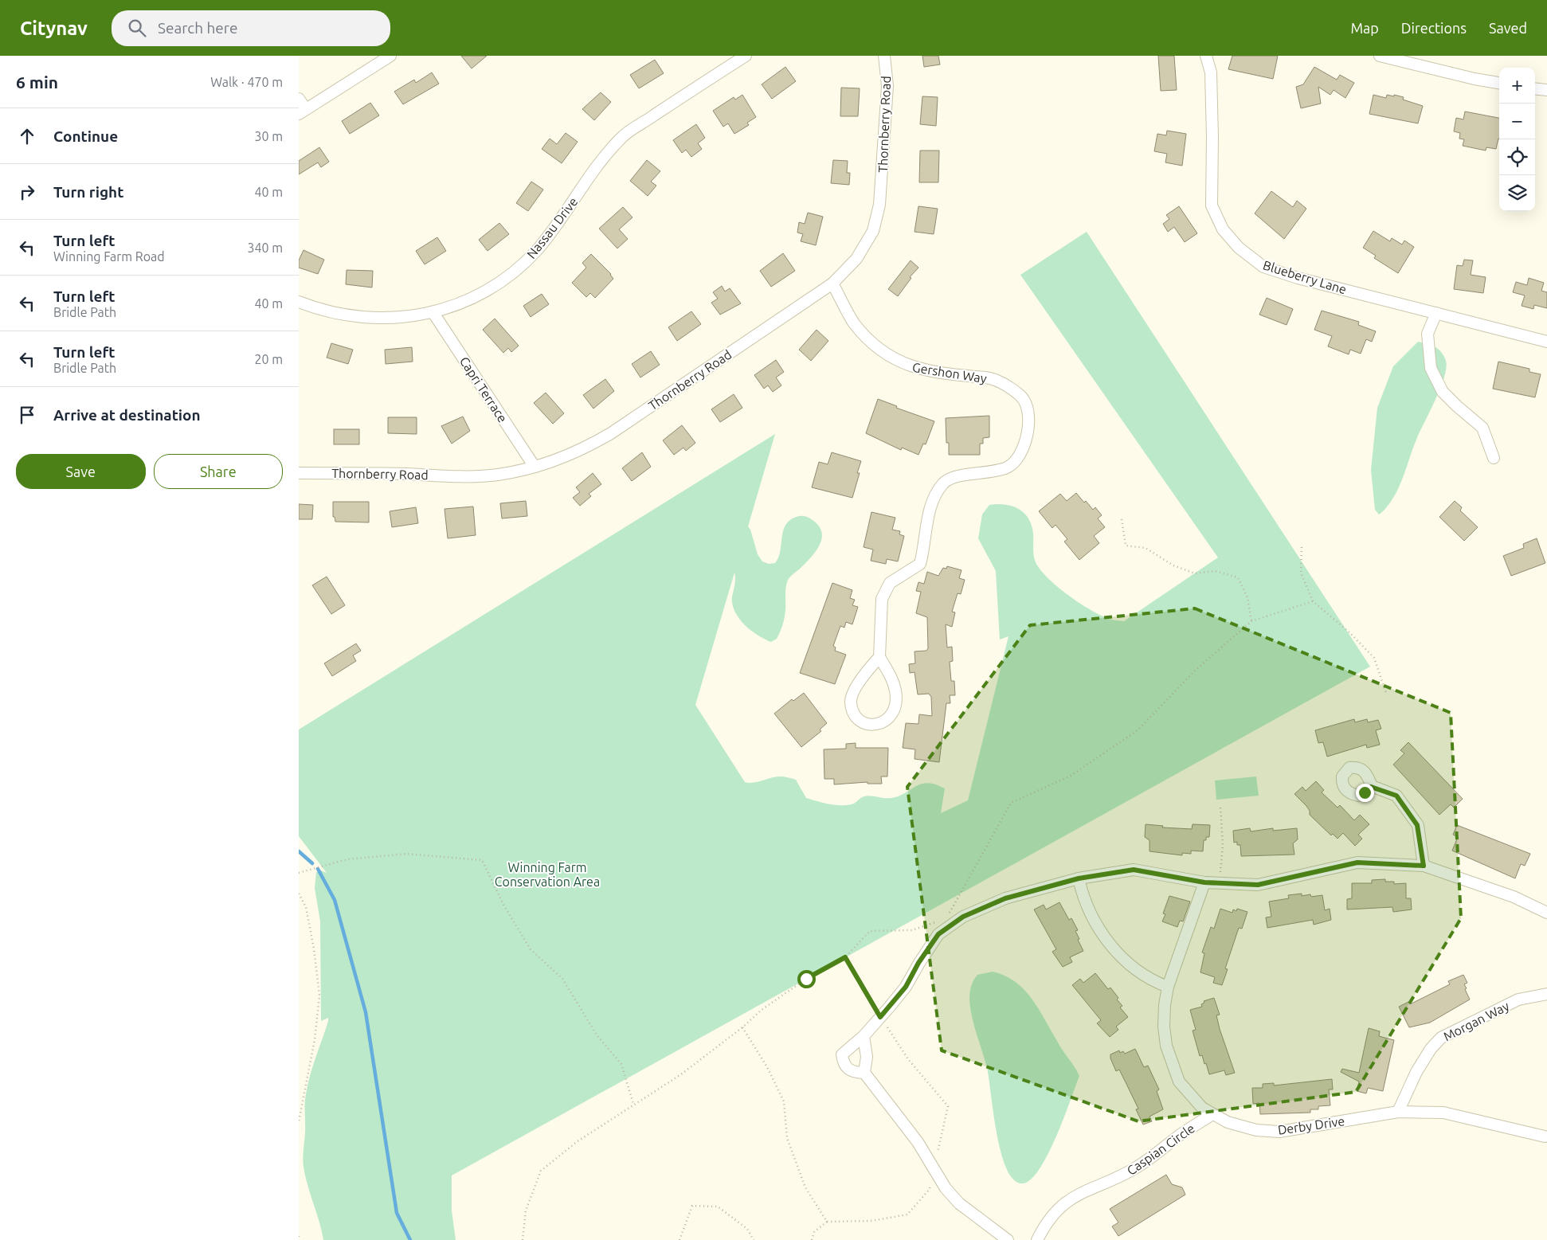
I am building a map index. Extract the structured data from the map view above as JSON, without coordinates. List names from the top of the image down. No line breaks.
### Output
{"streets":{"street":["Thornberry Road","Nassau Drive","Blueberry Lane","Gershon Way","Capri Terrace","Morgan Way","Derby Drive","Caspian Circle"]},"crossings":[["Thornberry Road","Gershon Way"],["Thornberry Road","Capri Terrace"],["Nassau Drive","Capri Terrace"],["Morgan Way","Derby Drive"],["Derby Drive","Caspian Circle"]],"parks":["Winning Farm Conservation Area"],"page":{"header":"Citynav","search":"Search here","nav":["Map","Directions","Saved"],"heading":["6 min","Walk · 470 m"],"map_buttons":["+","−"],"list":[["Continue","30 m"],["Turn right","40 m"],["Turn left","Winning Farm Road","340 m"],["Turn left","Bridle Path","40 m"],["Turn left","Bridle Path","20 m"],"Arrive at destination"],"buttons":["Save","Share"]}}
